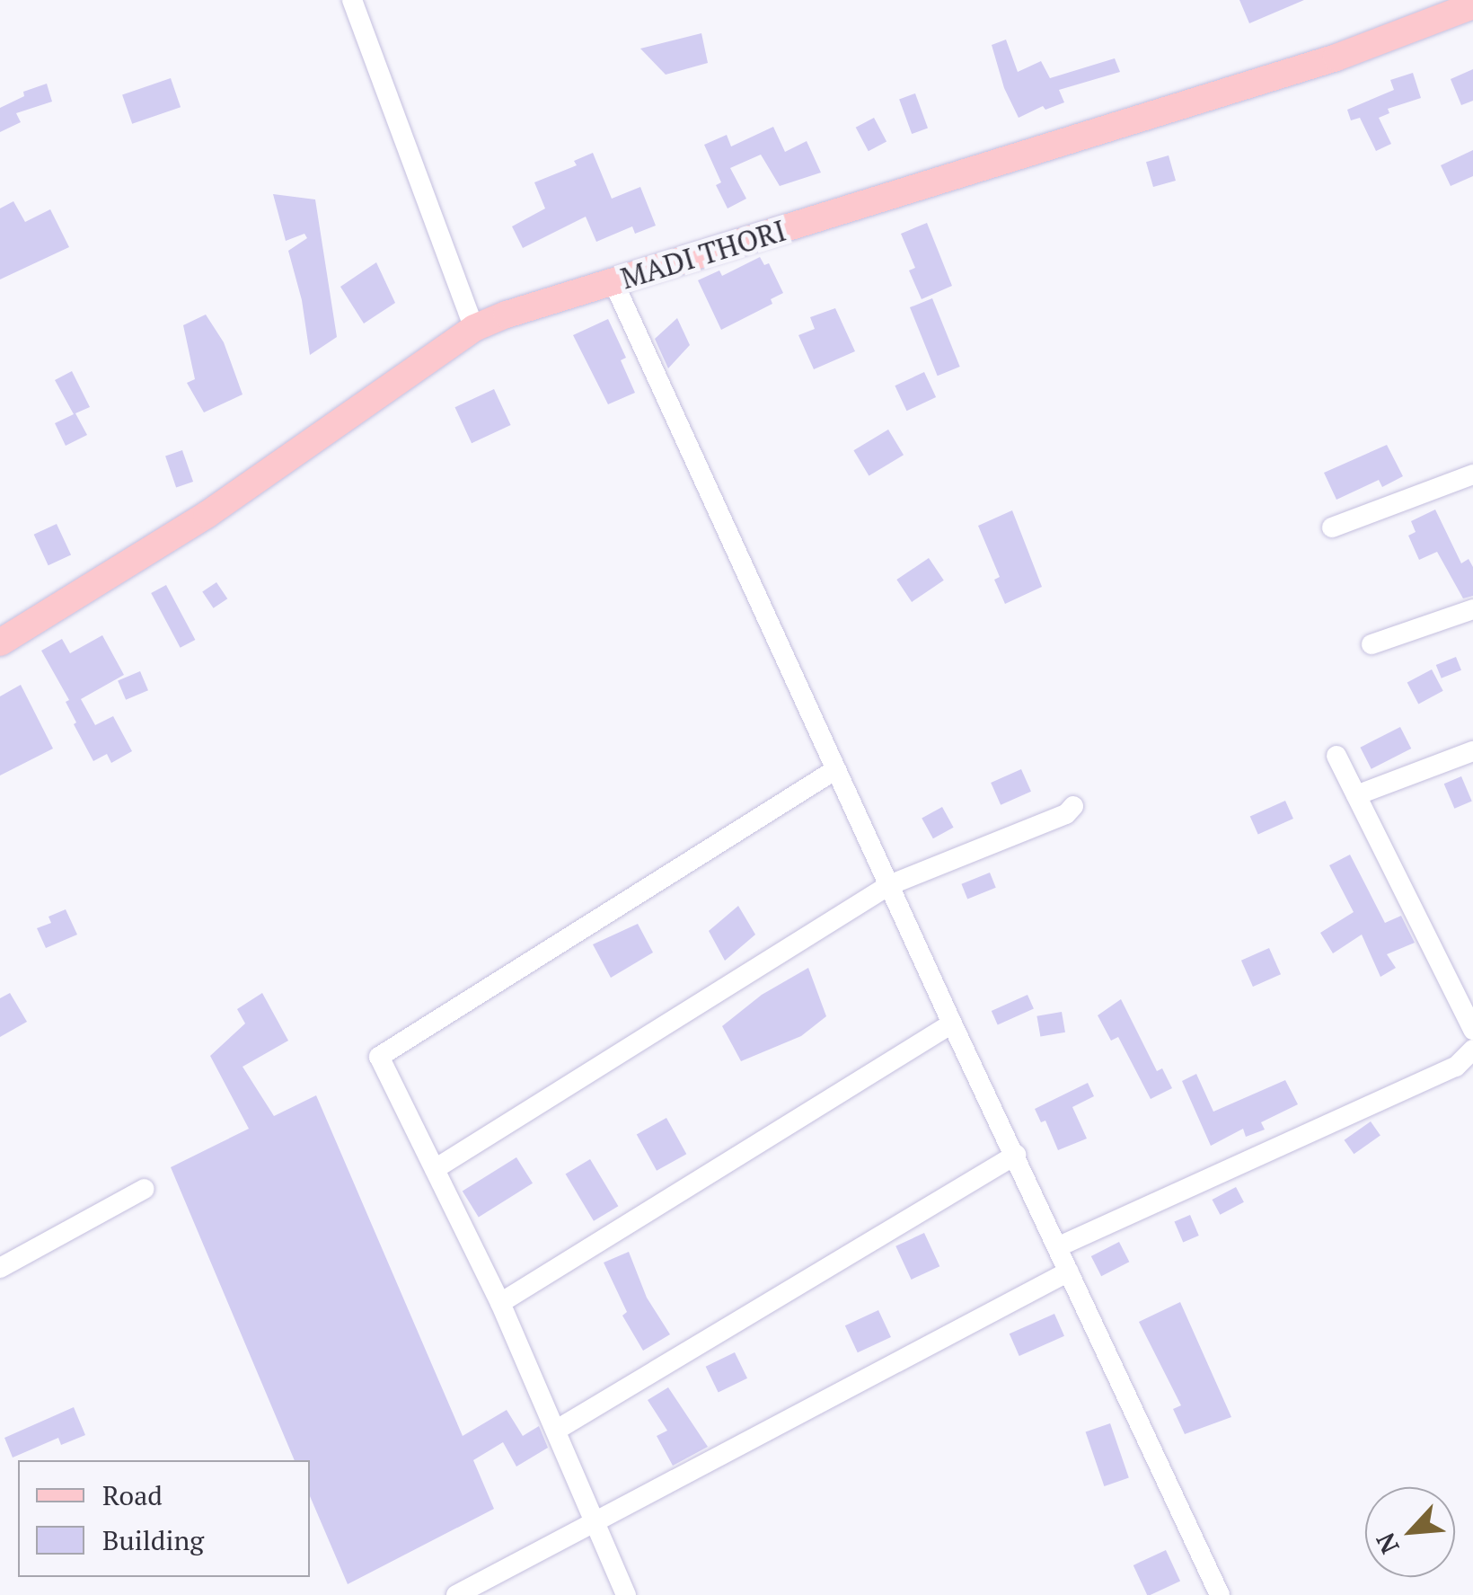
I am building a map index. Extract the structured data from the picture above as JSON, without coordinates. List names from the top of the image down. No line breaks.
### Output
{"streets":{"main road":["MADI THORI"]},"legend":["Road","Building"],"north":"bottom left"}
